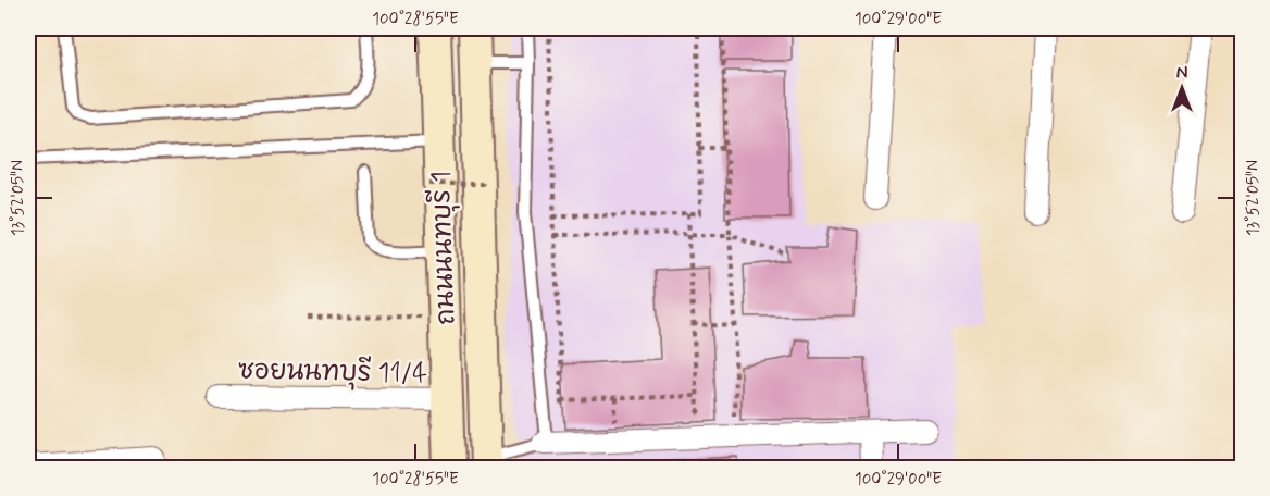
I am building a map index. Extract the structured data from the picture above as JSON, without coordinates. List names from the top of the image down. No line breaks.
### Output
{"streets":{"main road":["ถนนนนทบุรี 1"],"street":["ซอยนนทบุรี 11/4"]},"crossings":[["ถนนนนทบุรี 1","ซอยนนทบุรี 11/4"]],"north":"top","coordinates":["100°28'55\"E","100°29'00\"E","13°52'05\"N"]}
